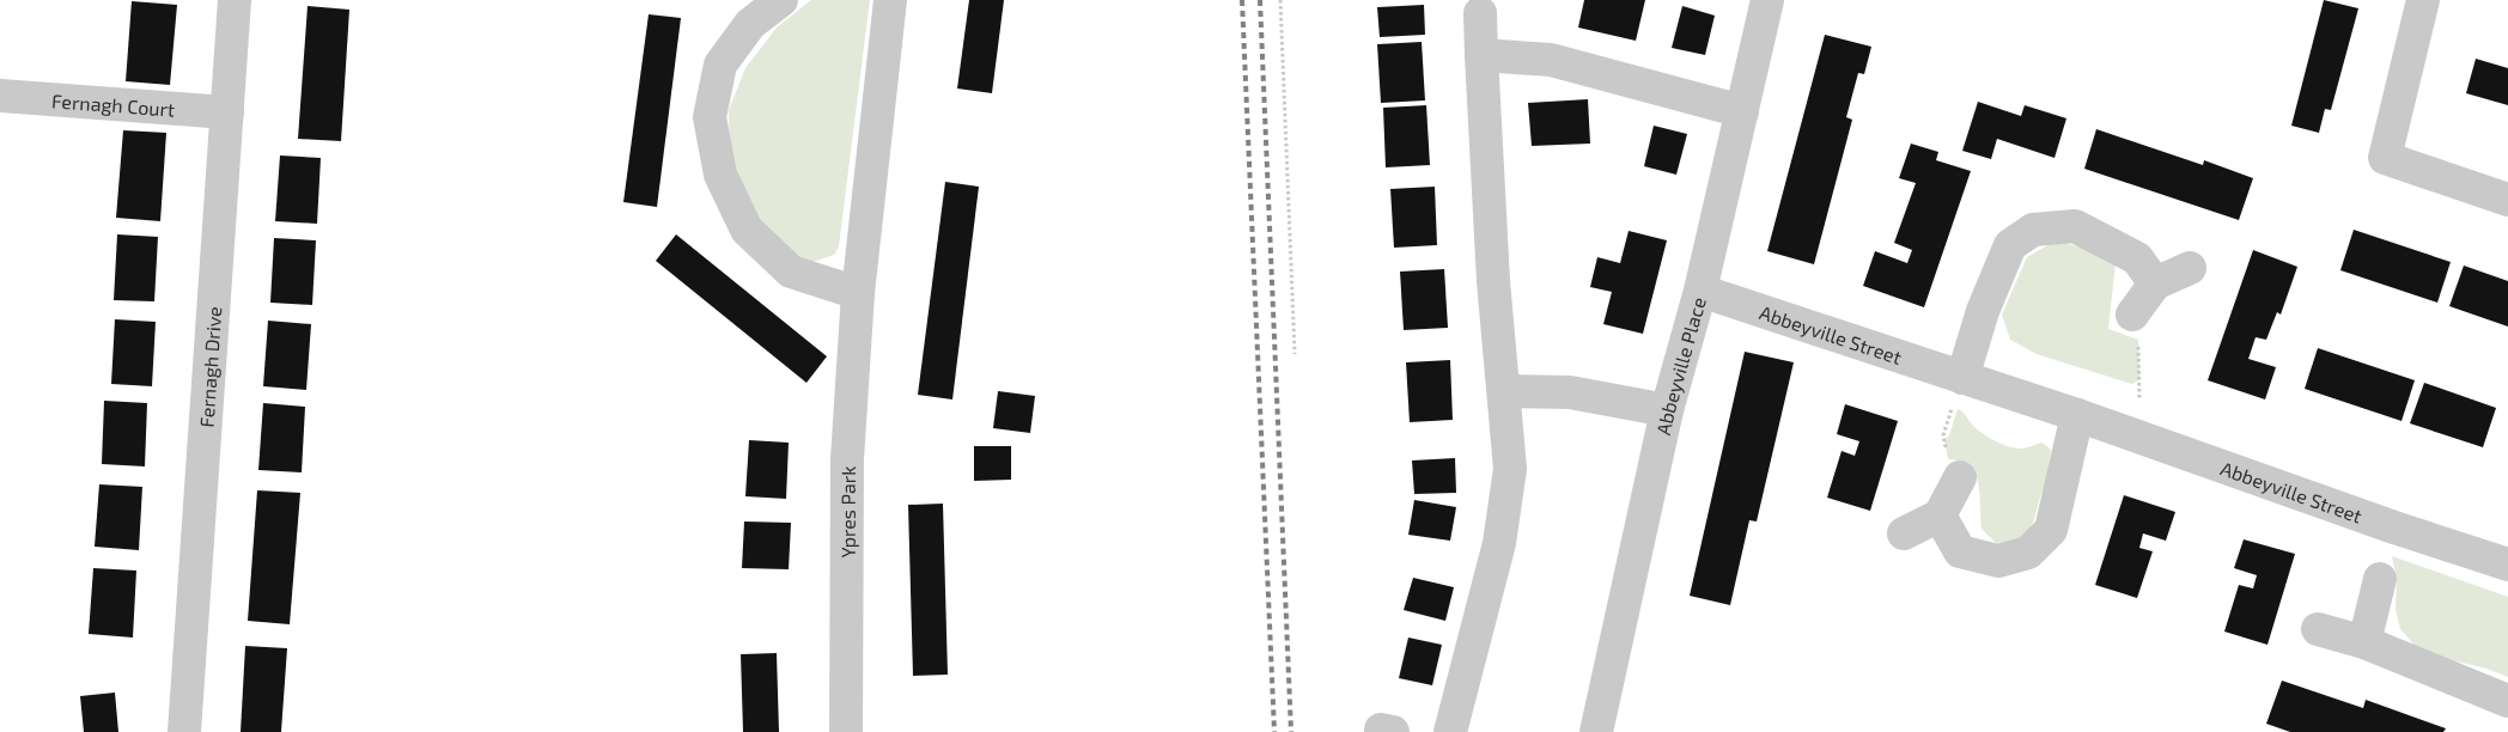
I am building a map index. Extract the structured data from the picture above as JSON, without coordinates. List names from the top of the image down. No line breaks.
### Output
{"streets":{"street":["Fernagh Court","Abbeyville Street","Fernagh Drive","Abbeyville Place","Ypres Park"]},"crossings":[["Fernagh Court","Fernagh Drive"],["Abbeyville Street","Abbeyville Place"]]}
